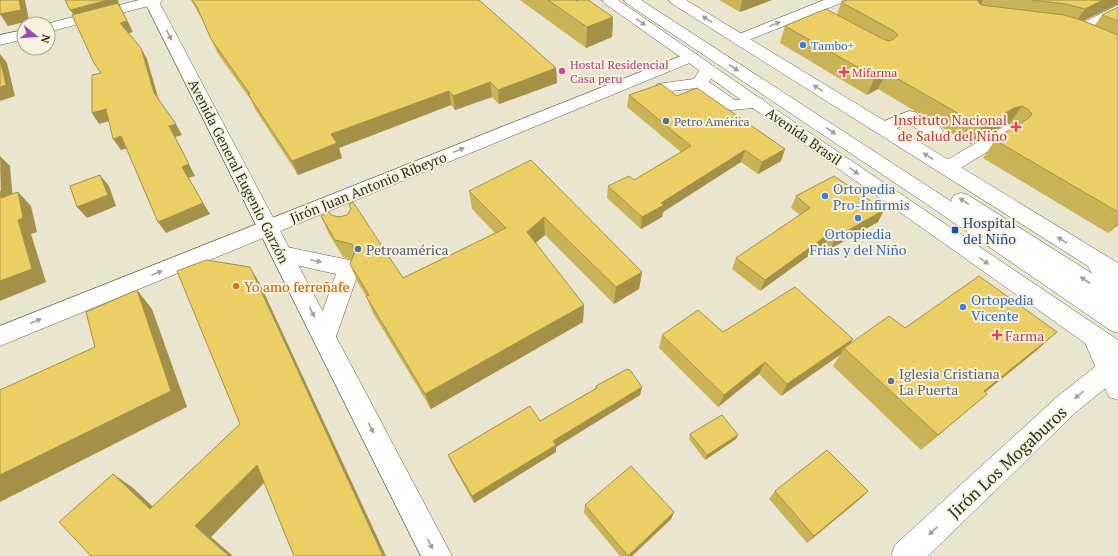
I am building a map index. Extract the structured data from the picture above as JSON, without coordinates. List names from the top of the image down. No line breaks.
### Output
{"streets":{"main road":["Avenida Brasil","Avenida General Eugenio Garzón","Jirón Juan Antonio Ribeyro","Jirón Los Mogaburos"]},"crossings":[["Avenida Brasil","Jirón Los Mogaburos"],["Avenida General Eugenio Garzón","Jirón Juan Antonio Ribeyro"]],"one_way":["Avenida General Eugenio Garzón","Jirón Juan Antonio Ribeyro","Jirón Los Mogaburos"],"places":{"other":["Tambo+","Hostal Residencial Casa peru","Petro América","Ortopedia Pro-Infirmis","Ortopiedia Frias y del Niño","Petroamérica","Yo amo ferreñafe","Ortopedia Vicente","Iglesia Cristiana La Puerta"],"health":["Mifarma","Instituto Nacional de Salud del Niño","Farma"],"transit":["Hospital del Niño"]},"north":"right"}
